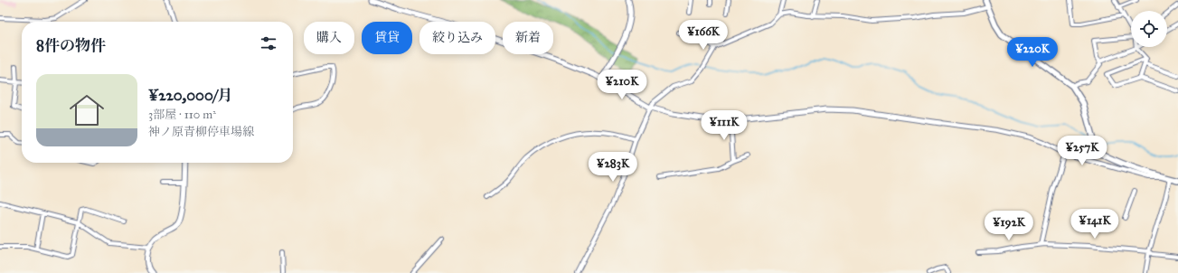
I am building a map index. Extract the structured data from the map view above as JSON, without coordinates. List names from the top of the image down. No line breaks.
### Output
{"page":{"price":["¥166K","¥220K","¥210K","¥111K","¥257K","¥283K","¥141K","¥192K"],"chip":["購入","賃貸","絞り込み","新着"],"heading":"8件の物件","list":[{"name":"¥220,000/月","note":"3部屋 · 110 m² · 神ノ原青柳停車場線"}]}}
